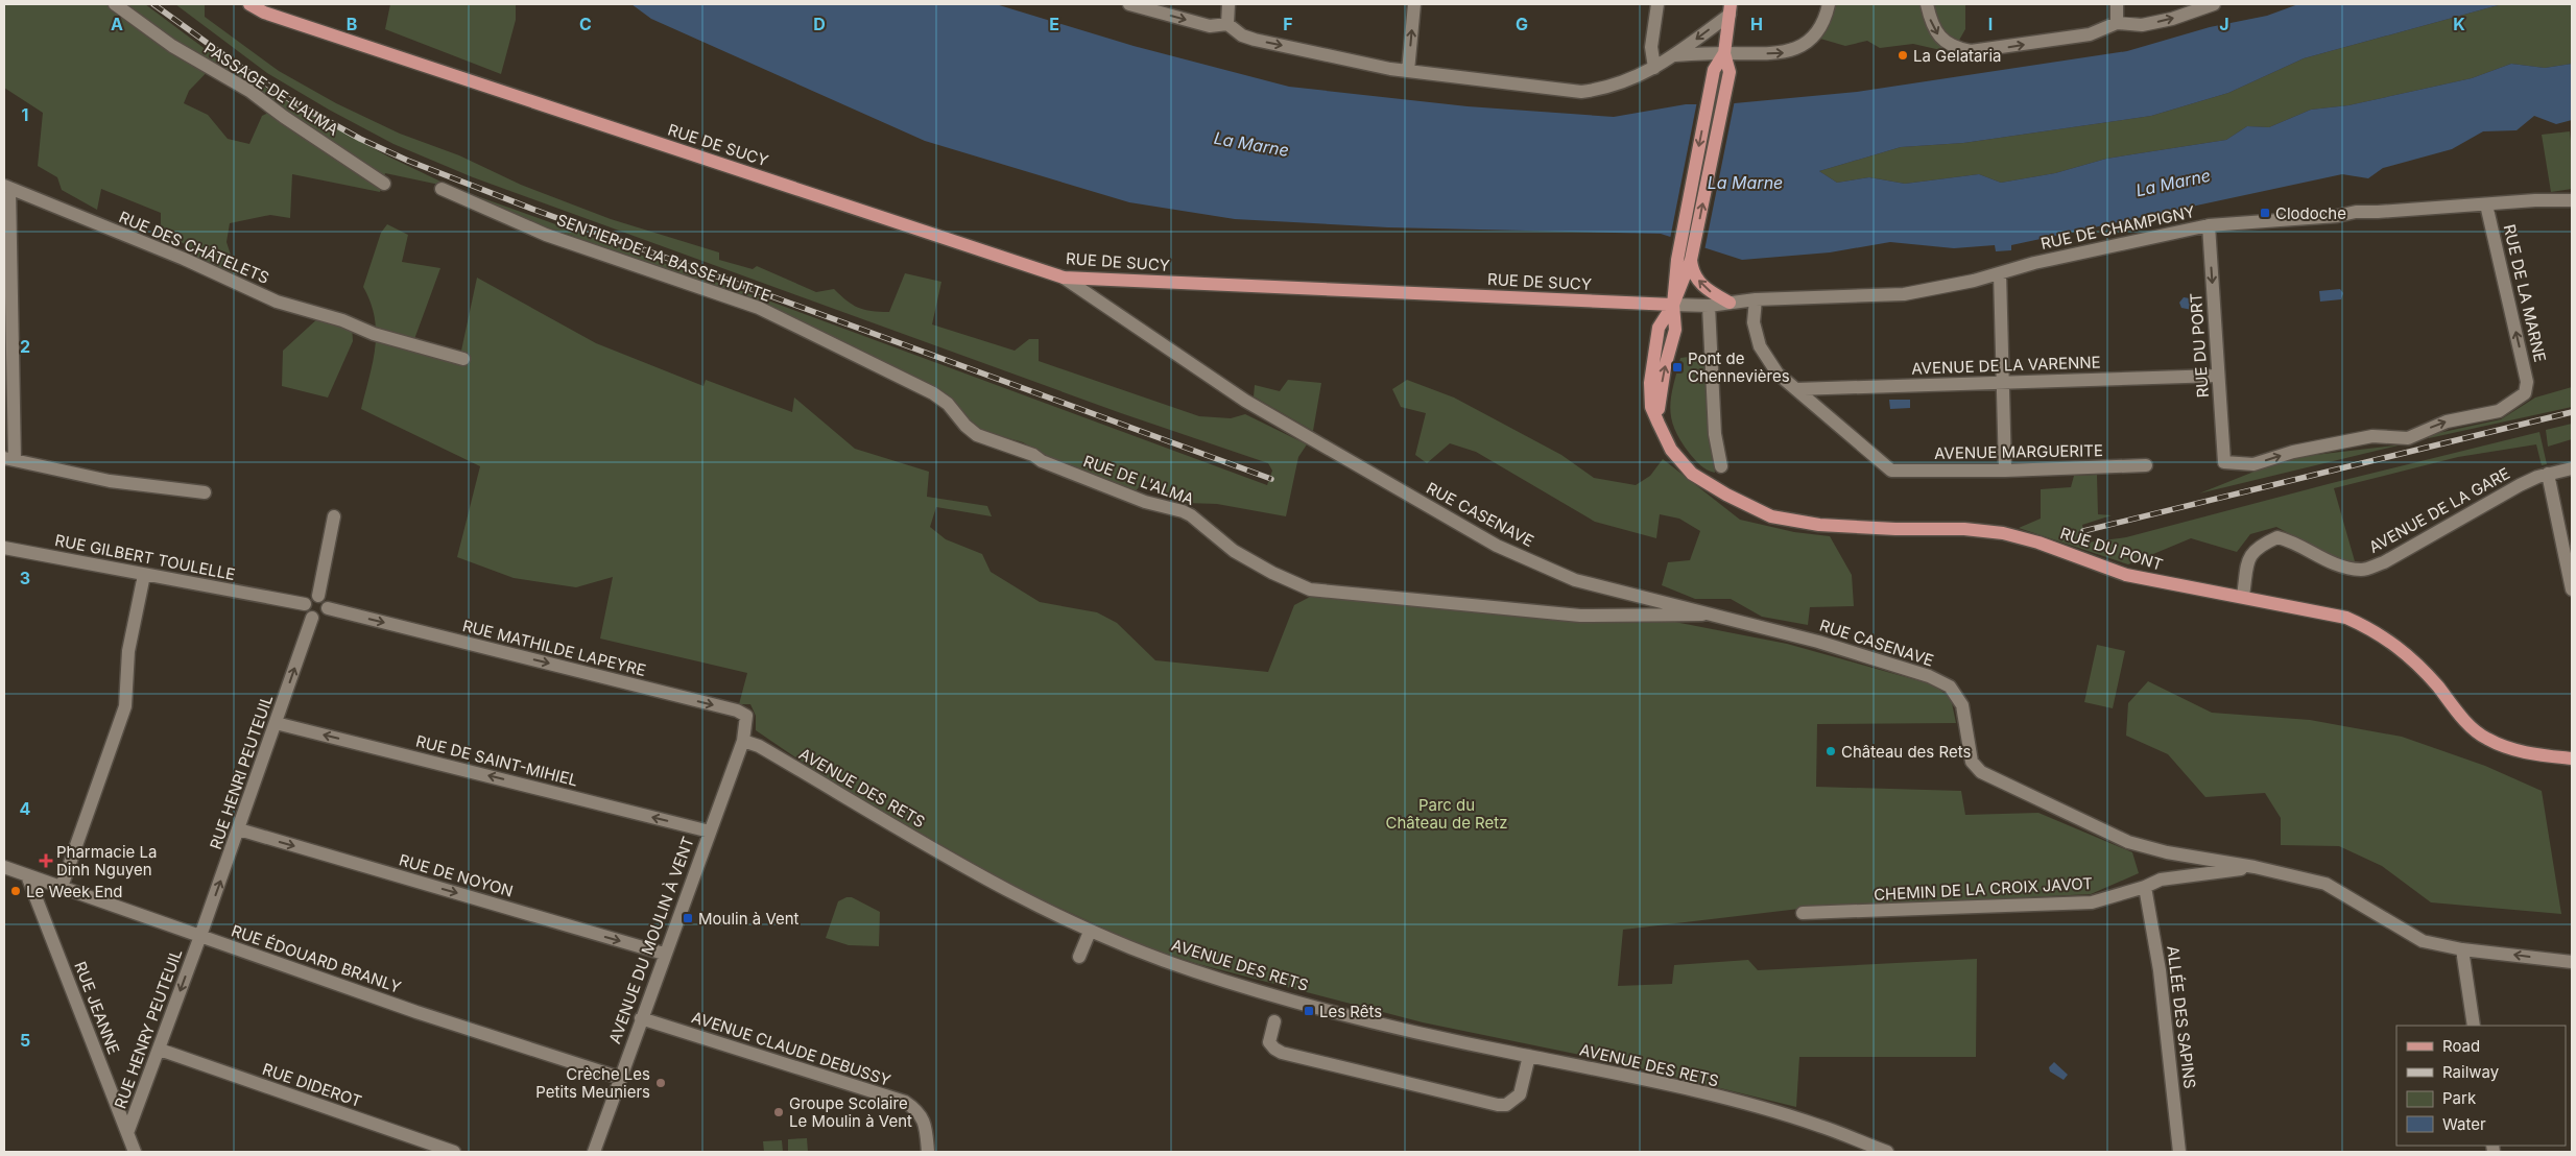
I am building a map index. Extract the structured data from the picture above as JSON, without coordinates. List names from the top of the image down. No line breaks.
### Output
{"streets":{"main road":["RUE DE SUCY","RUE DU PONT"],"street":["PASSAGE DE L'ALMA","RUE DE CHAMPIGNY","RUE DES CHÂTELETS","SENTIER DE LA BASSE HUTTE","RUE DE LA MARNE","RUE DU PORT","AVENUE DE LA VARENNE","AVENUE MARGUERITE","RUE DE L'ALMA","AVENUE DE LA GARE","RUE CASENAVE","RUE GILBERT TOULELLE","RUE MATHILDE LAPEYRE","RUE DE SAINT-MIHIEL","RUE HENRI PEUTEUIL","AVENUE DES RETS","RUE DE NOYON","CHEMIN DE LA CROIX JAVOT","AVENUE DU MOULIN À VENT","RUE ÉDOUARD BRANLY","RUE JEANNE","ALLÉE DES SAPINS","RUE HENRY PEUTEUIL","AVENUE CLAUDE DEBUSSY","RUE DIDEROT"]},"crossings":[["RUE DE SUCY","RUE DE CHAMPIGNY"],["RUE DE SUCY","RUE CASENAVE"],["RUE DE SUCY","RUE DU PONT"],["RUE DE CHAMPIGNY","RUE DE LA MARNE"],["RUE DE CHAMPIGNY","RUE DU PORT"],["RUE DE CHAMPIGNY","RUE DU PONT"],["SENTIER DE LA BASSE HUTTE","RUE DE L'ALMA"],["RUE DE LA MARNE","RUE DU PORT"],["RUE DU PORT","AVENUE DE LA VARENNE"],["AVENUE DE LA VARENNE","AVENUE MARGUERITE"],["RUE DE L'ALMA","RUE CASENAVE"],["AVENUE DE LA GARE","RUE DU PONT"],["RUE CASENAVE","CHEMIN DE LA CROIX JAVOT"],["RUE GILBERT TOULELLE","RUE MATHILDE LAPEYRE"],["RUE GILBERT TOULELLE","RUE HENRI PEUTEUIL"],["RUE MATHILDE LAPEYRE","RUE HENRI PEUTEUIL"],["RUE MATHILDE LAPEYRE","AVENUE DES RETS"],["RUE MATHILDE LAPEYRE","AVENUE DU MOULIN À VENT"],["RUE DE SAINT-MIHIEL","RUE HENRI PEUTEUIL"],["RUE DE SAINT-MIHIEL","AVENUE DU MOULIN À VENT"],["RUE HENRI PEUTEUIL","RUE DE NOYON"],["RUE HENRI PEUTEUIL","RUE ÉDOUARD BRANLY"],["RUE HENRI PEUTEUIL","RUE HENRY PEUTEUIL"],["AVENUE DES RETS","AVENUE DU MOULIN À VENT"],["RUE DE NOYON","AVENUE DU MOULIN À VENT"],["CHEMIN DE LA CROIX JAVOT","ALLÉE DES SAPINS"],["AVENUE DU MOULIN À VENT","RUE ÉDOUARD BRANLY"],["AVENUE DU MOULIN À VENT","AVENUE CLAUDE DEBUSSY"],["RUE ÉDOUARD BRANLY","RUE JEANNE"],["RUE ÉDOUARD BRANLY","RUE HENRY PEUTEUIL"],["RUE JEANNE","RUE HENRY PEUTEUIL"],["RUE HENRY PEUTEUIL","RUE DIDEROT"]],"one_way":["RUE DU PORT","RUE MATHILDE LAPEYRE","RUE DE SAINT-MIHIEL","RUE HENRI PEUTEUIL","RUE DE NOYON","RUE HENRY PEUTEUIL"],"water":["La Marne"],"parks":["Parc du Château de Retz"],"places":{"other":["La Gelataria","Château des Rets","Le Week End","Crèche Les Petits Meuniers","Groupe Scolaire Le Moulin à Vent"],"transit":["Clodoche","Pont de Chennevières","Moulin à Vent","Les Rêts"],"health":["Pharmacie La Dinh Nguyen"]},"legend":["Road","Railway","Park","Water"],"grid":{"columns":["A","B","C","D","E","F","G","H","I","J","K"],"rows":["1","2","3","4","5"]}}
